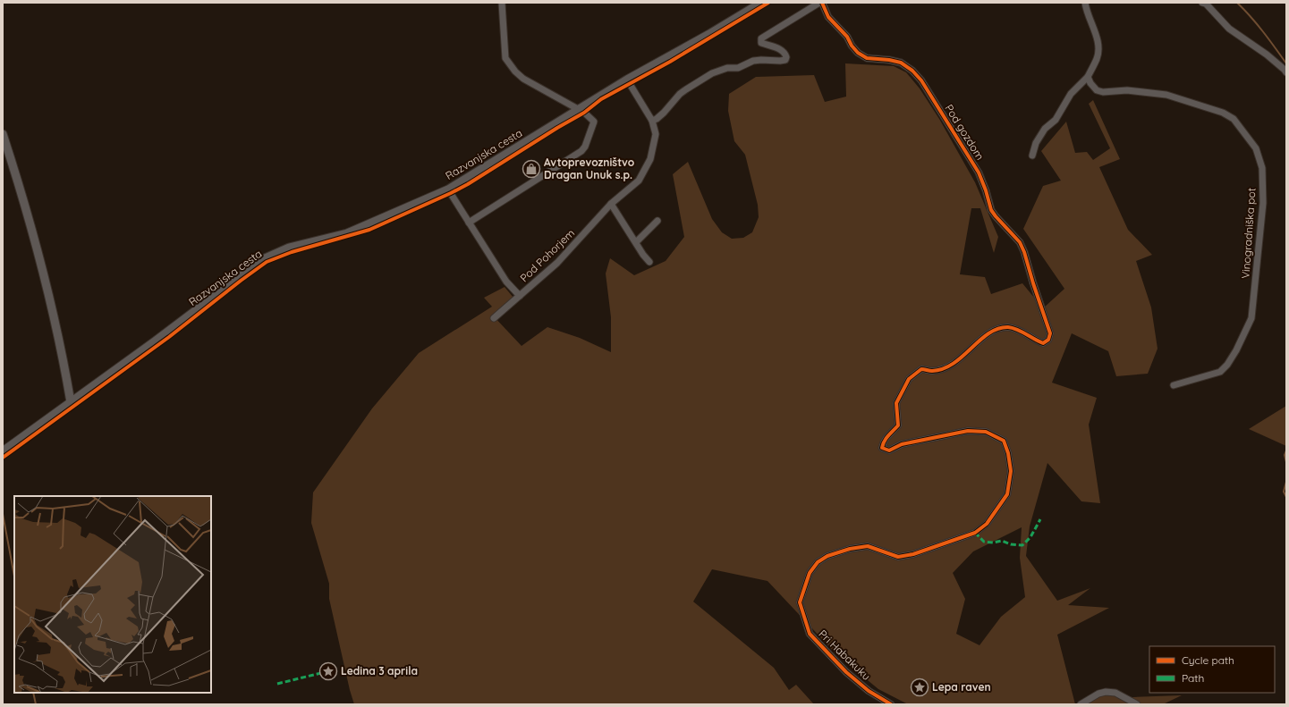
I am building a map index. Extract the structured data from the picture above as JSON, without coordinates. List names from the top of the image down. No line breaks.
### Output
{"streets":{"street":["Pod gozdom","Razvanjska cesta","Vinogradniška pot","Pod Pohorjem","Pri Habakuku"]},"crossings":[["Pod gozdom","Pri Habakuku"],["Razvanjska cesta","Pod Pohorjem"]],"places":{"shop":["Avtoprevozništvo Dragan Unuk s.p."],"place":["Ledina 3 aprila","Lepa raven"]},"legend":["Cycle path","Path"]}
